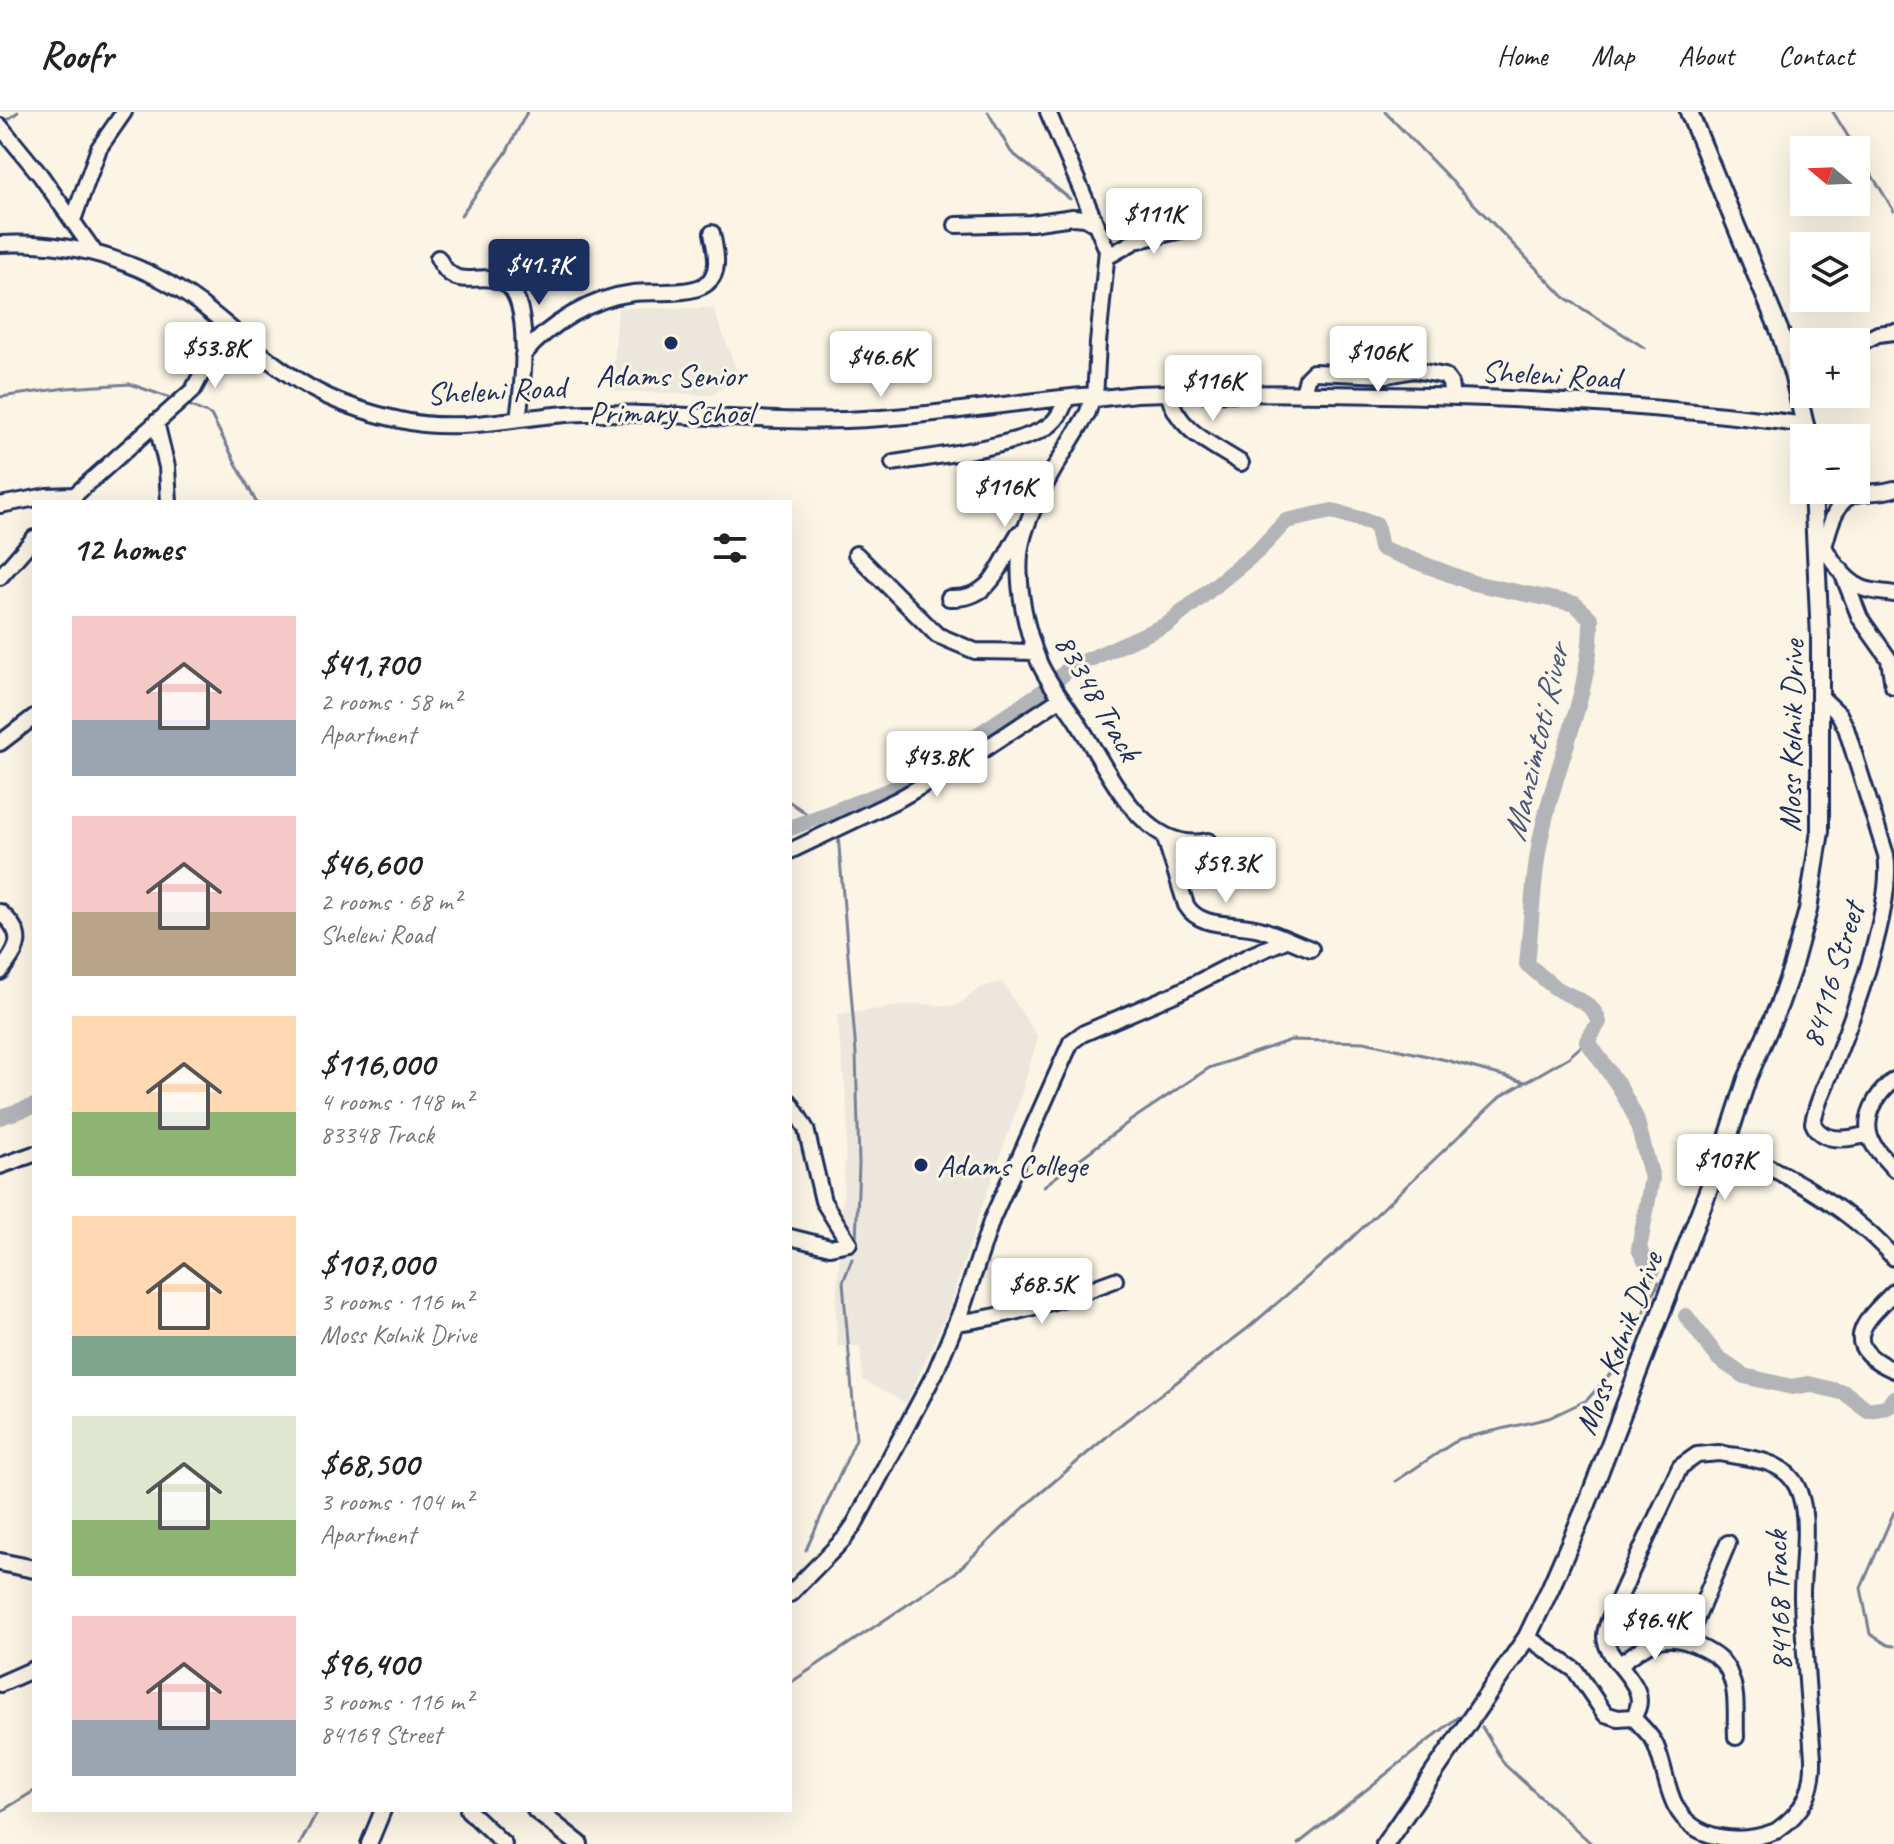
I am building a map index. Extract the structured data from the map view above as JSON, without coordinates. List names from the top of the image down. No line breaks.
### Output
{"streets":{"main road":["Moss Kolnik Drive"],"street":["Sheleni Road","83348 Track","84116 Street","84168 Track"]},"crossings":[["Sheleni Road","83348 Track"],["Moss Kolnik Drive","84116 Street"]],"water":["Manzimtoti River"],"places":["Adams Senior Primary School","Adams College"],"north":"left","page":{"header":"Roofr","nav":["Home","Map","About","Contact"],"map_buttons":["+","−"],"price":["$111K","$41.7K","$53.8K","$106K","$46.6K","$116K","$116K","$43.8K","$59.3K","$107K","$68.5K","$96.4K"],"heading":"12 homes","list":[{"name":"$41,700","note":"2 rooms · 58 m² · Apartment"},{"name":"$46,600","note":"2 rooms · 68 m² · Sheleni Road"},{"name":"$116,000","note":"4 rooms · 148 m² · 83348 Track"},{"name":"$107,000","note":"3 rooms · 116 m² · Moss Kolnik Drive"},{"name":"$68,500","note":"3 rooms · 104 m² · Apartment"},{"name":"$96,400","note":"3 rooms · 116 m² · 84169 Street"}]}}
